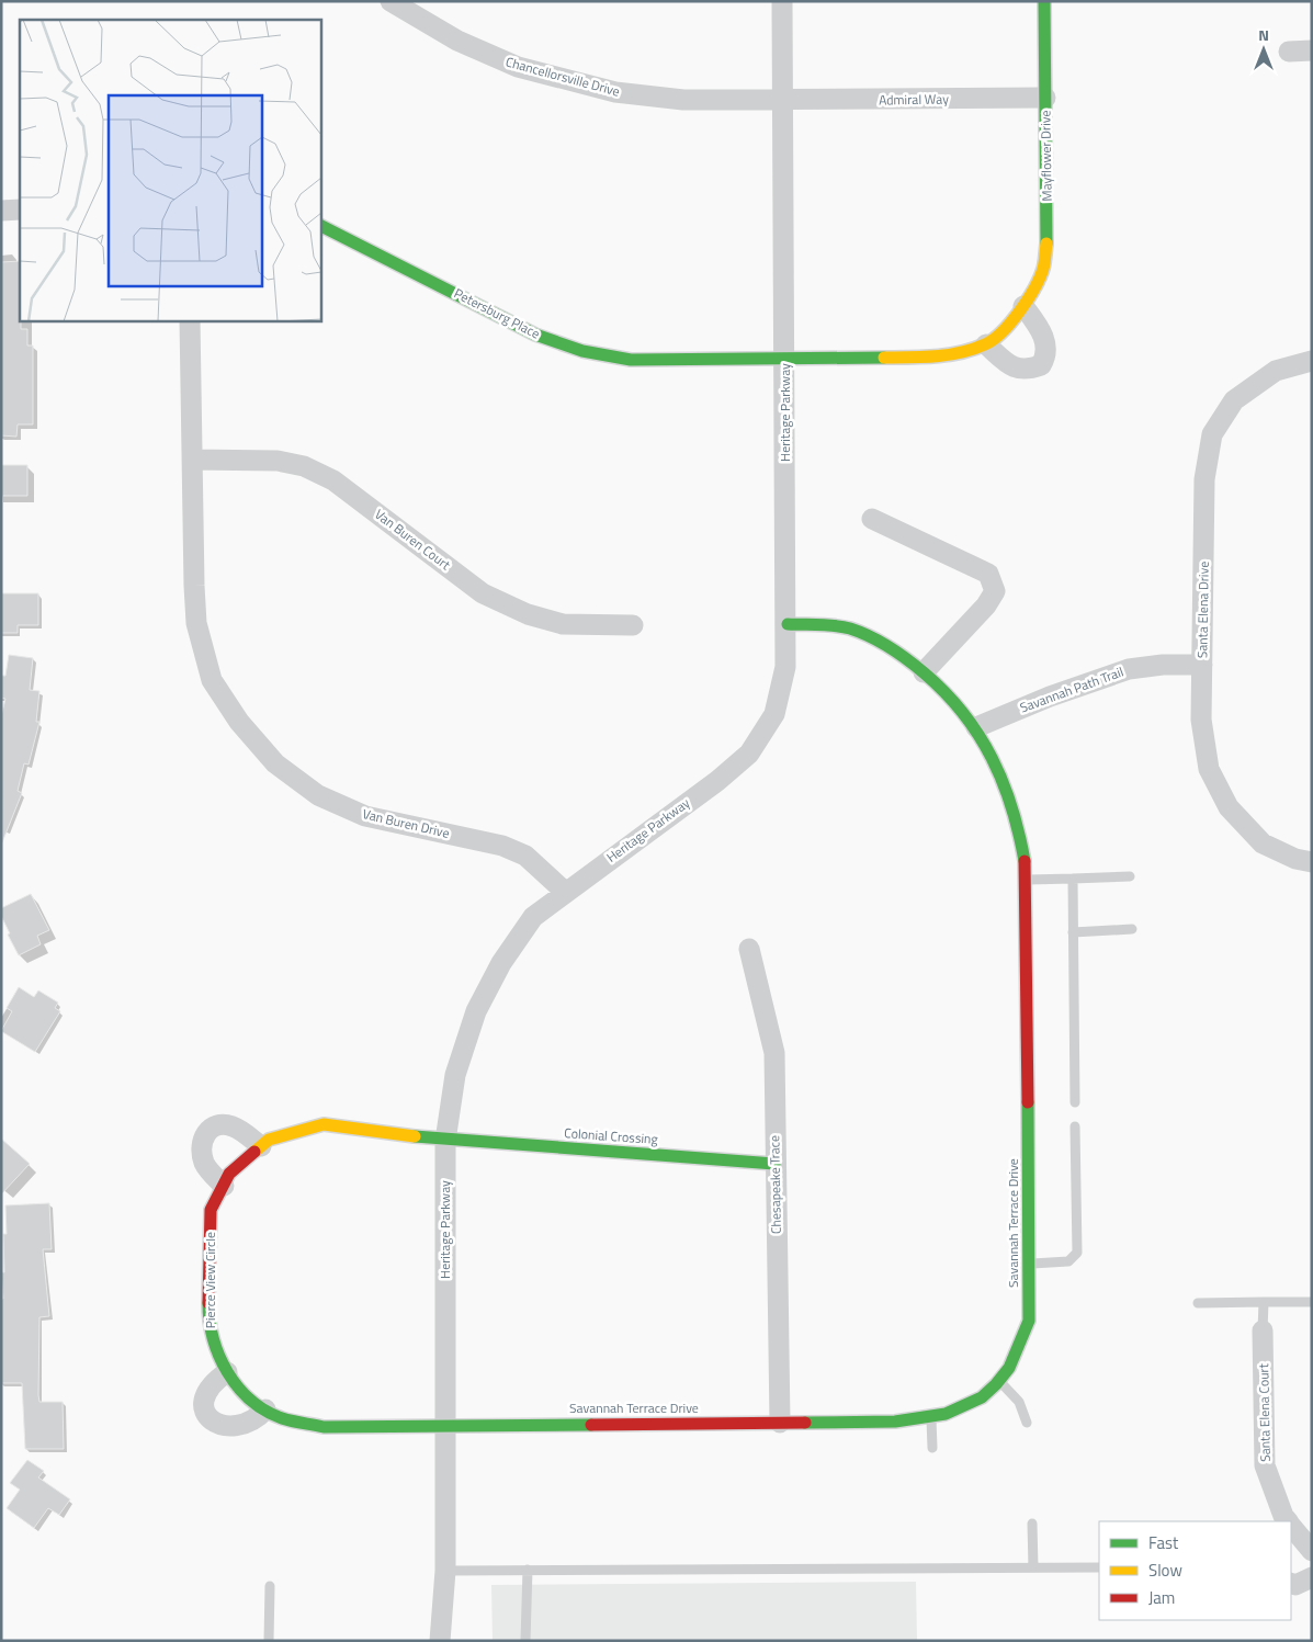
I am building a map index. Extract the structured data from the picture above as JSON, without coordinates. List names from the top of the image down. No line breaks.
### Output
{"streets":{"street":["Chancellorsville Drive","Admiral Way","Mayflower Drive","Petersburg Place","Heritage Parkway","Van Buren Court","Santa Elena Drive","Savannah Path Trail","Van Buren Drive","Colonial Crossing","Chesapeake Trace","Savannah Terrace Drive","Pierce View Circle","Santa Elena Court"]},"crossings":[["Chancellorsville Drive","Admiral Way"],["Chancellorsville Drive","Heritage Parkway"],["Admiral Way","Mayflower Drive"],["Admiral Way","Heritage Parkway"],["Mayflower Drive","Petersburg Place"],["Mayflower Drive","Heritage Parkway"],["Petersburg Place","Heritage Parkway"],["Heritage Parkway","Van Buren Drive"],["Heritage Parkway","Colonial Crossing"],["Heritage Parkway","Savannah Terrace Drive"],["Heritage Parkway","Pierce View Circle"],["Van Buren Court","Van Buren Drive"],["Santa Elena Drive","Savannah Path Trail"],["Savannah Path Trail","Savannah Terrace Drive"],["Colonial Crossing","Chesapeake Trace"],["Colonial Crossing","Pierce View Circle"],["Chesapeake Trace","Savannah Terrace Drive"],["Savannah Terrace Drive","Pierce View Circle"]],"legend":["Fast","Slow","Jam"],"north":"top"}
